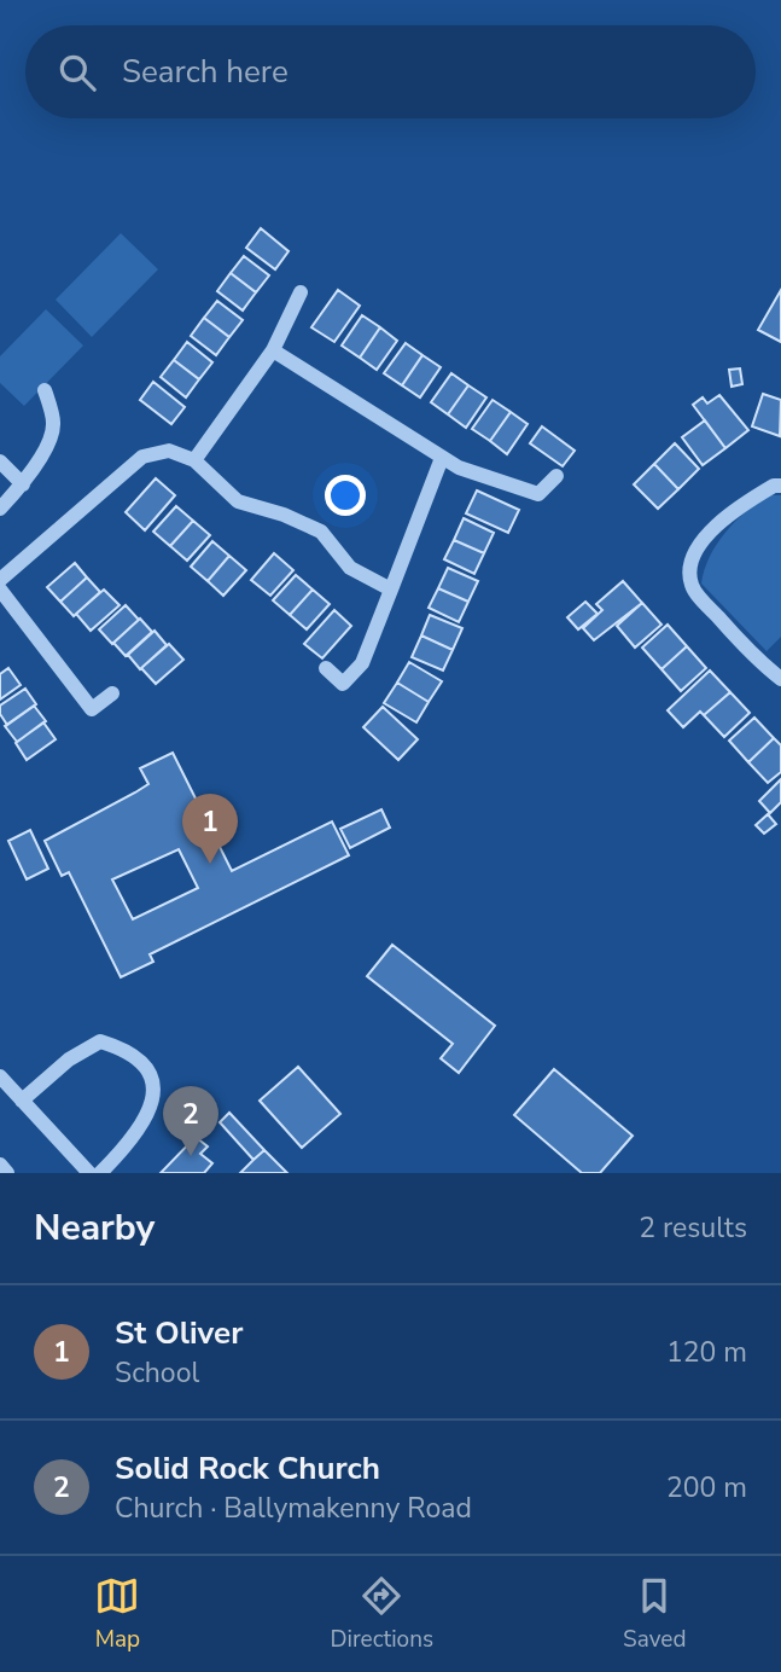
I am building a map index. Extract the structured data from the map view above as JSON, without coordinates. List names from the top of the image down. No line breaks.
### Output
{"page":{"search":"Search here","pins":["1","2"],"heading":["Nearby","2 results"],"list":[{"mark":"1","name":"St Oliver","note":"School","value":"120 m"},{"mark":"2","name":"Solid Rock Church","note":"Church · Ballymakenny Road","value":"200 m"}],"nav":["Map","Directions","Saved"]}}
